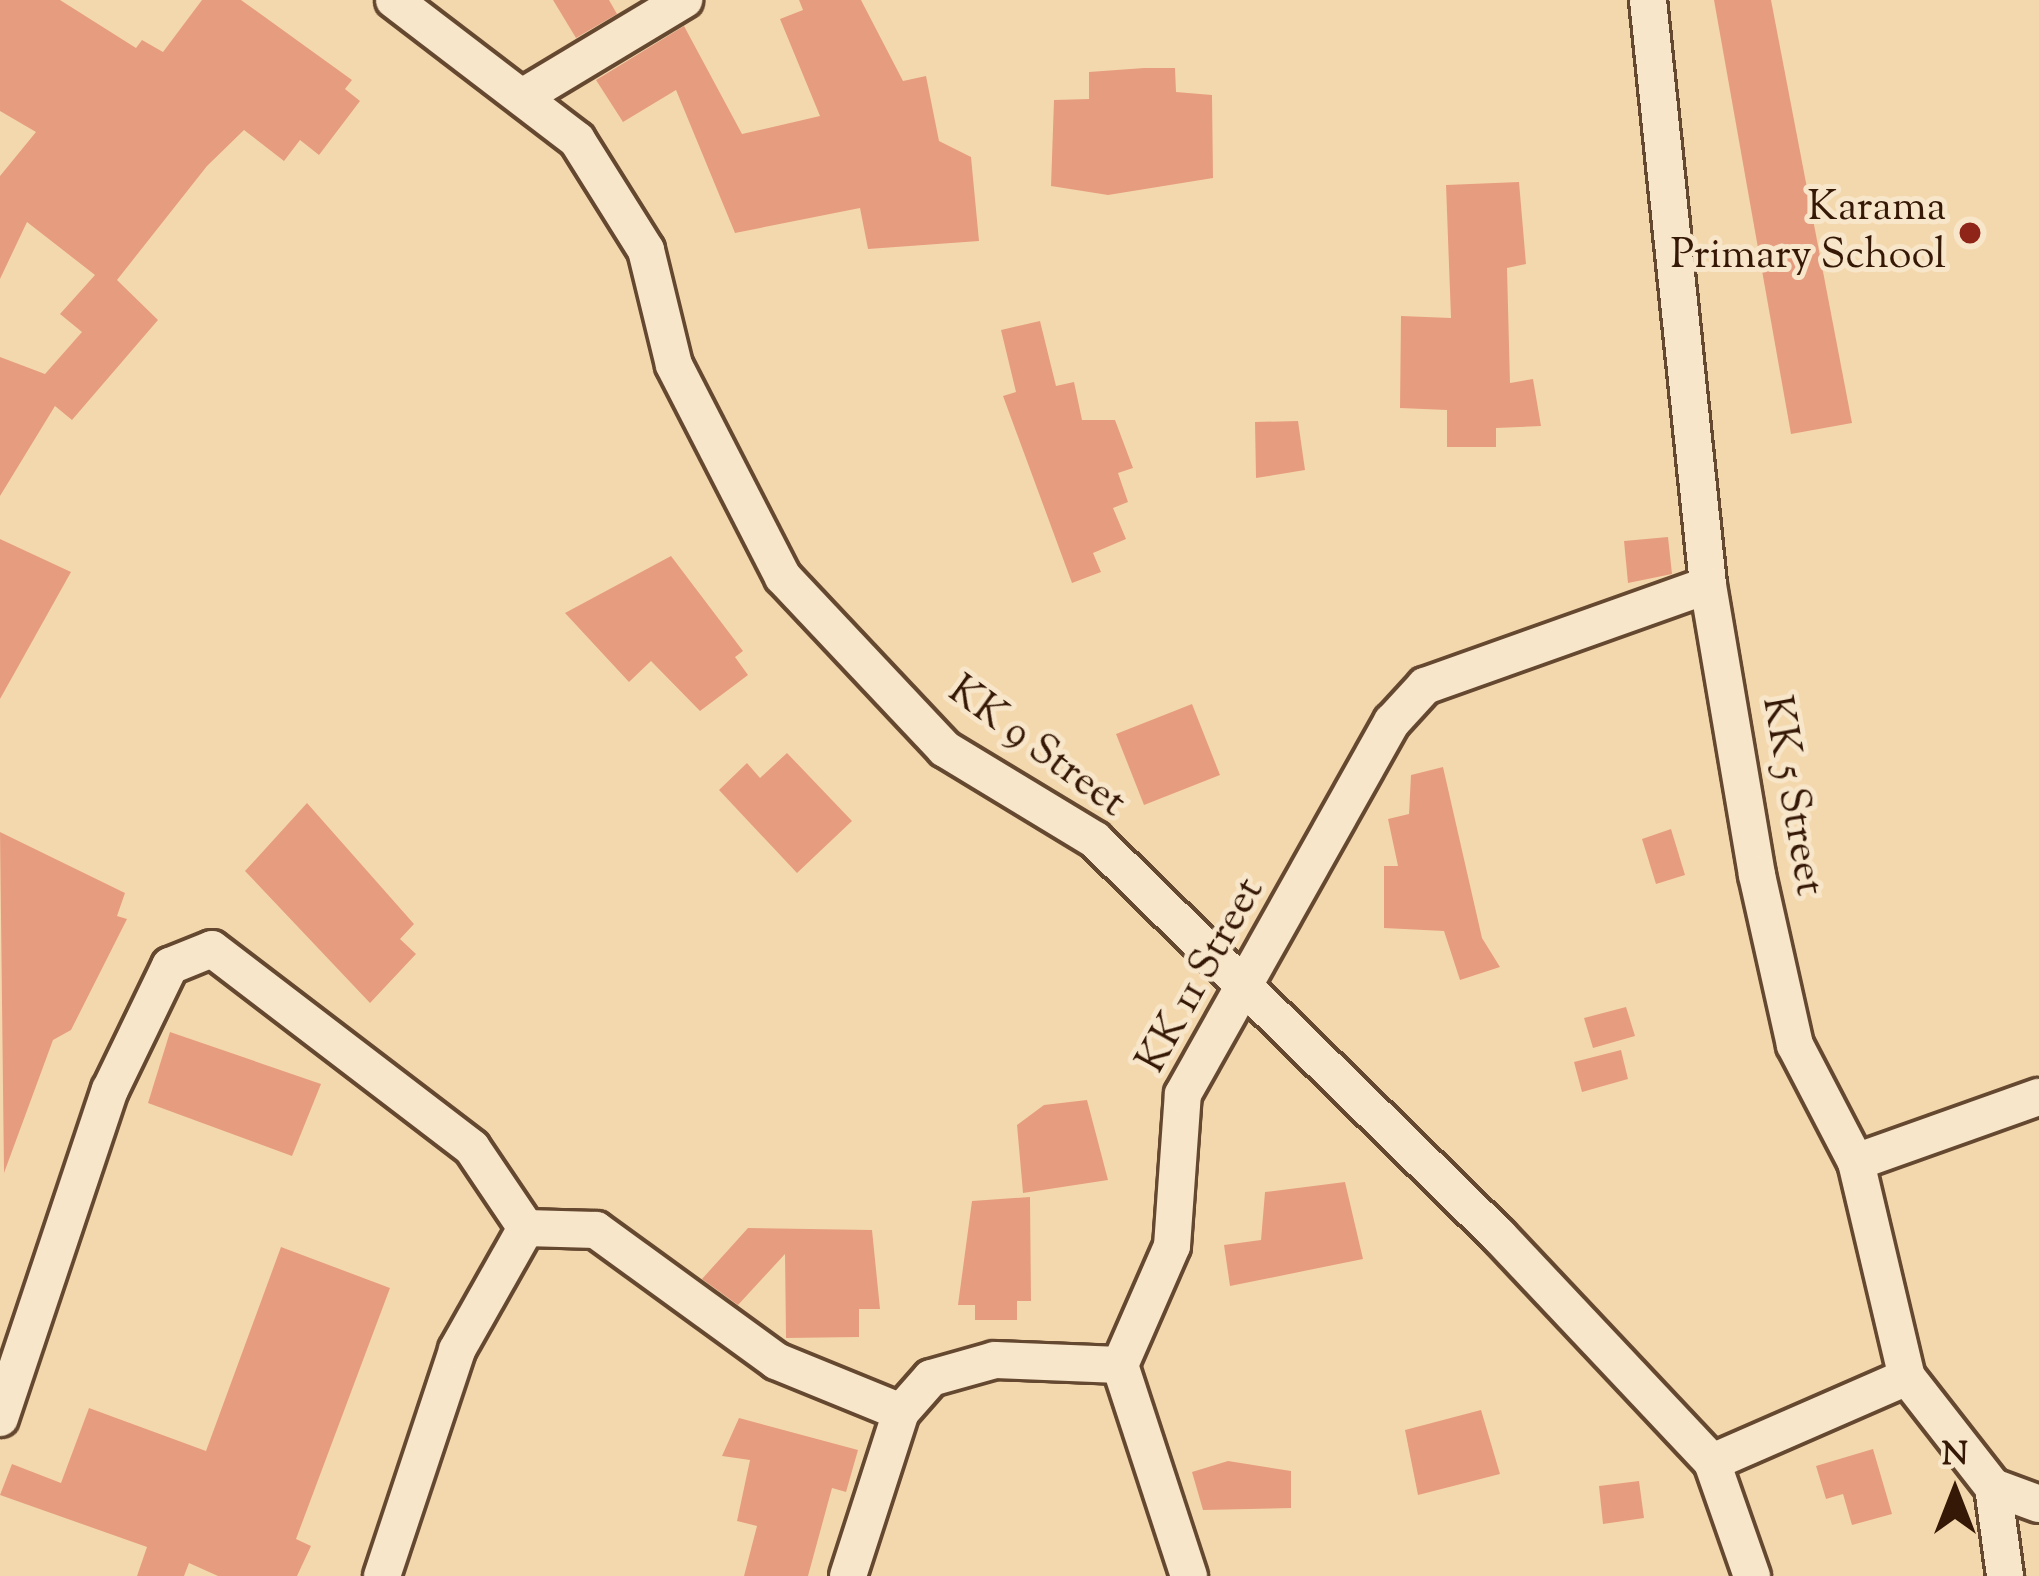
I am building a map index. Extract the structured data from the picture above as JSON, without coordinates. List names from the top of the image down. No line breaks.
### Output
{"streets":{"street":["KK 9 Street","KK 5 Street","KK 11 Street"]},"crossings":[["KK 9 Street","KK 11 Street"],["KK 5 Street","KK 11 Street"]],"places":["Karama Primary School"],"north":"top"}
